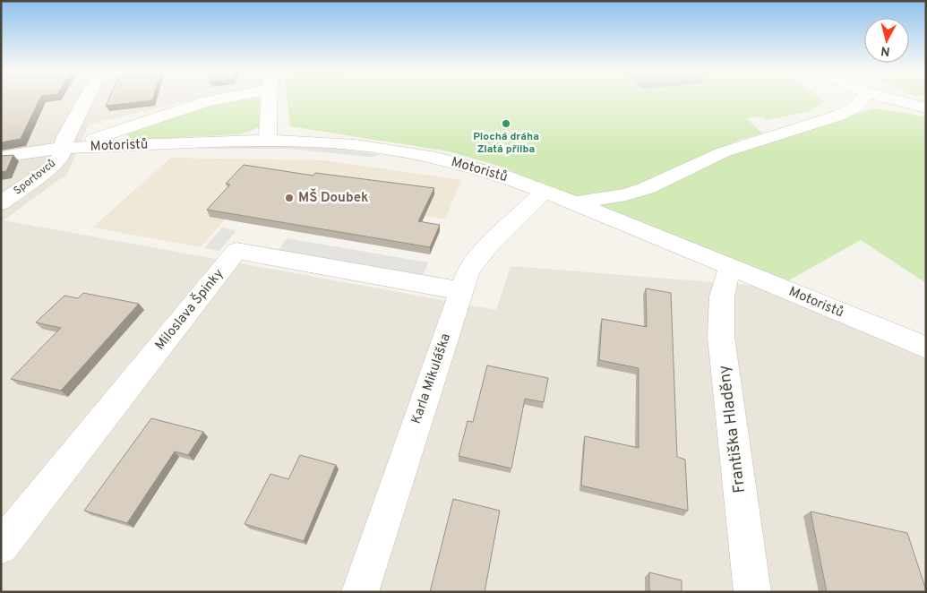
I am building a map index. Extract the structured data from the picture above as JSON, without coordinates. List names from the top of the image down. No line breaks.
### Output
{"streets":{"street":["Motoristů","Sportovců","Miloslava Špinky","Karla Mikuláška","Františka Hladěny"]},"crossings":[["Motoristů","Sportovců"],["Motoristů","Karla Mikuláška"],["Motoristů","Františka Hladěny"],["Miloslava Špinky","Karla Mikuláška"]],"places":["Plochá dráha Zlatá přilba","MŠ Doubek"],"north":"bottom"}
